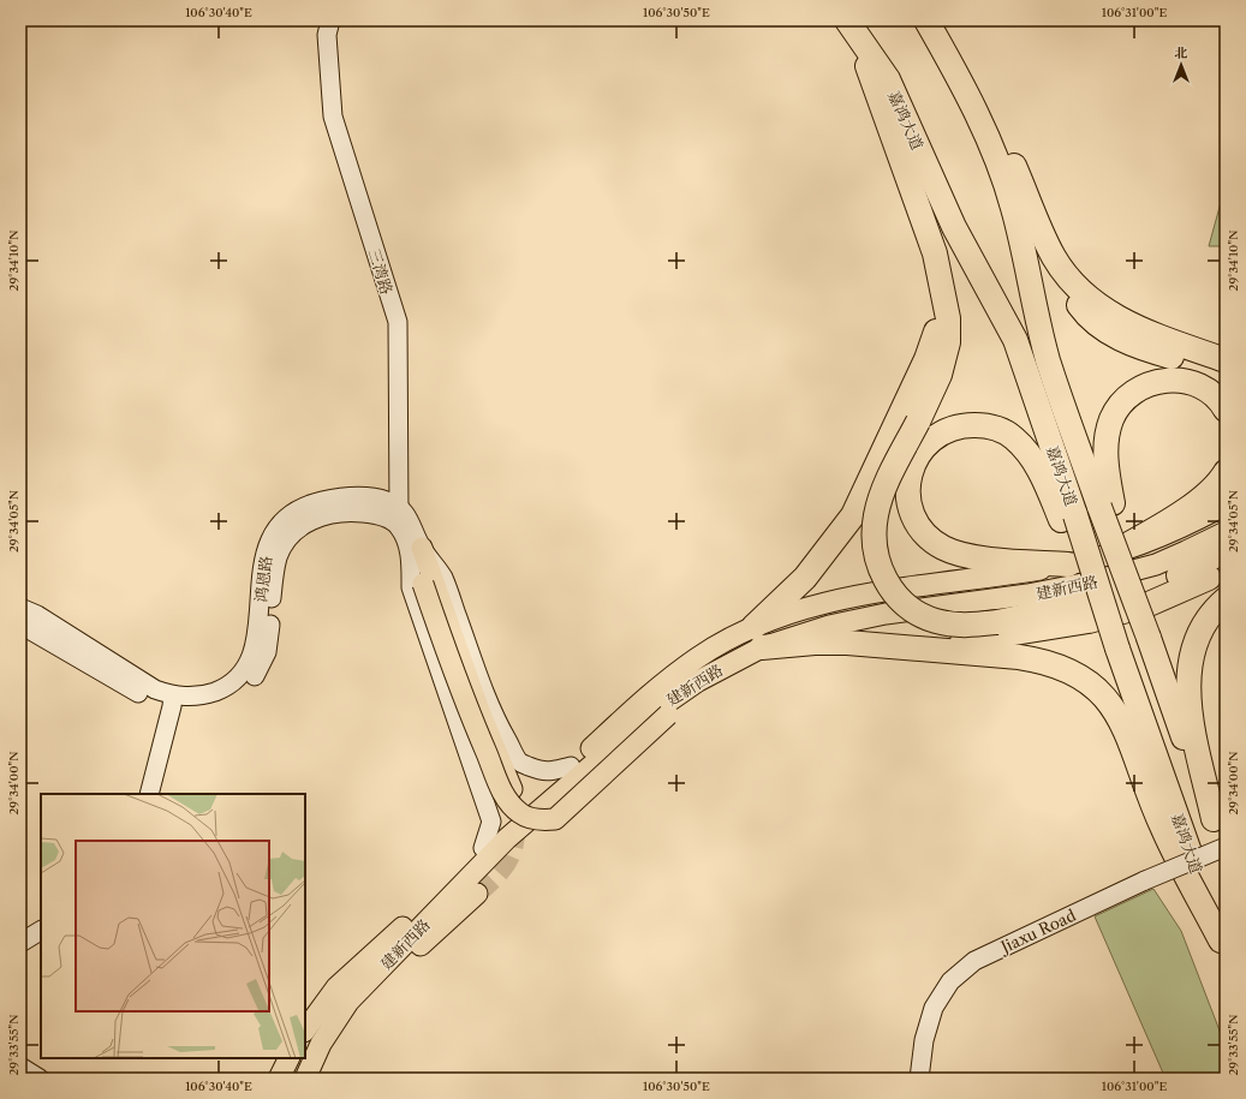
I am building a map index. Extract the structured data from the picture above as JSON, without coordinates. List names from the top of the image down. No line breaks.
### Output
{"streets":{"highway":["嘉鸿大道"],"main road":["三湾路","鸿恩路","建新西路","Jiaxu Road"]},"crossings":[["三湾路","鸿恩路"]],"north":"top","coordinates":["106°30'40\"E","106°30'50\"E","106°31'00\"E","29°34'10\"N","29°34'05\"N","29°34'00\"N","29°33'55\"N"]}
